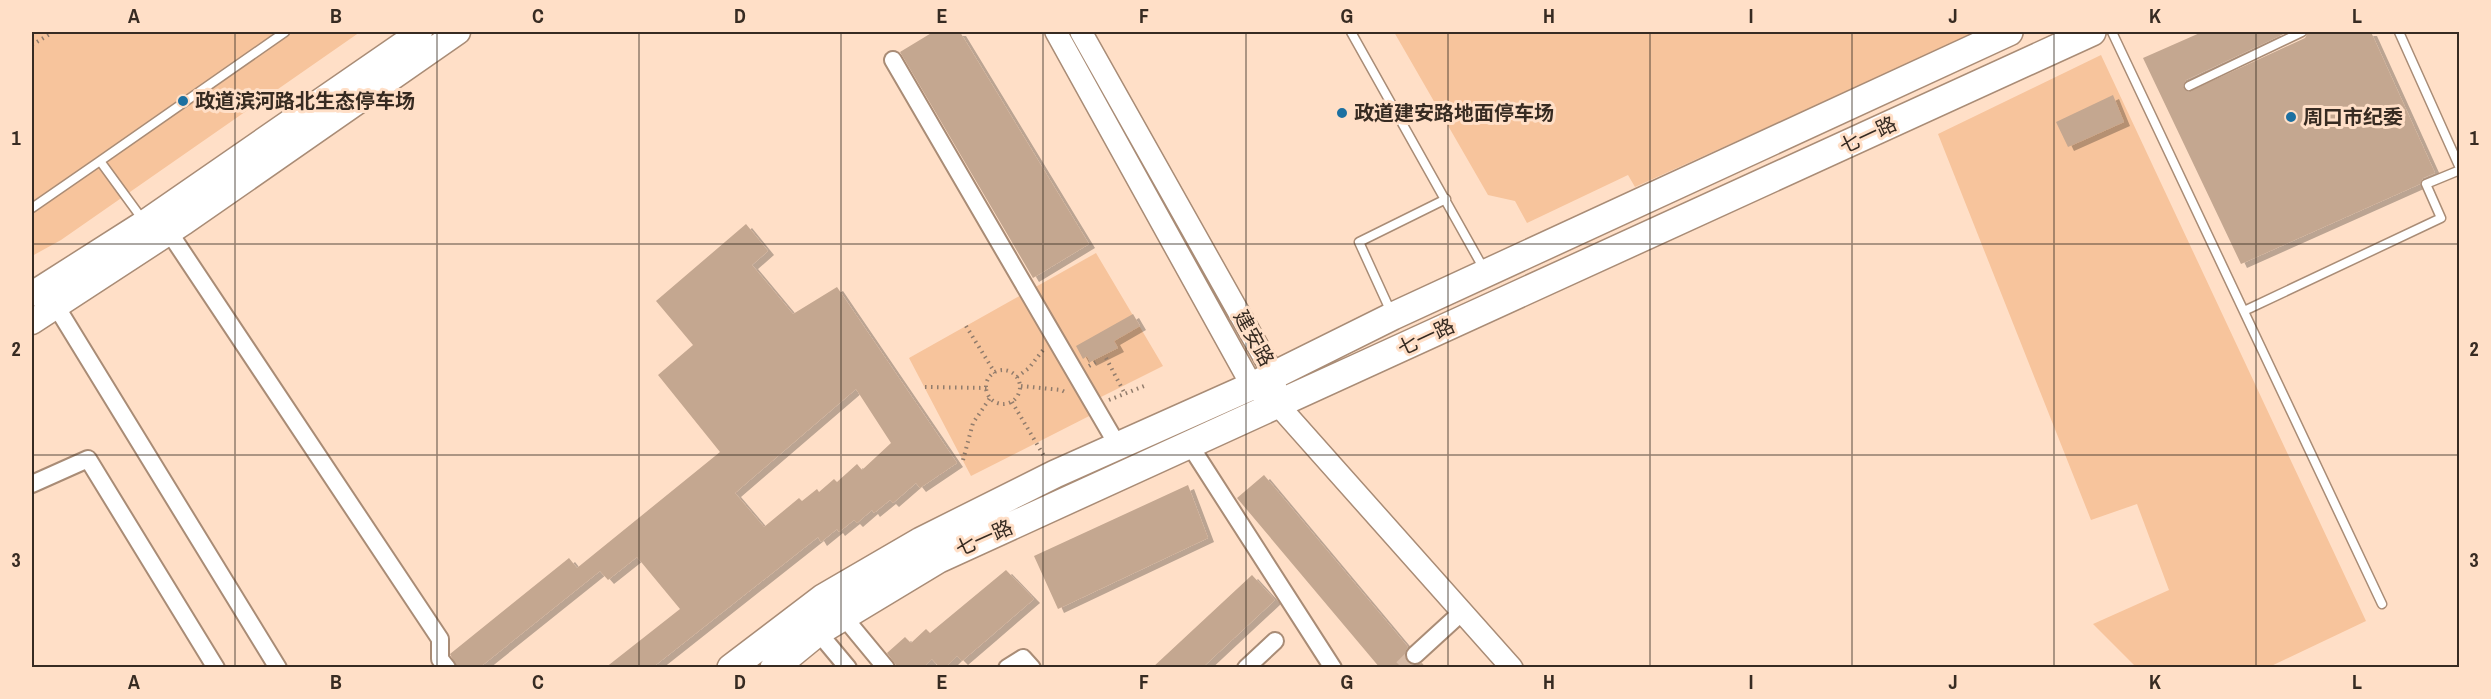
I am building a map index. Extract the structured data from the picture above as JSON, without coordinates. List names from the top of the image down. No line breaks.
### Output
{"streets":{"main road":["七一路"],"street":["建安路"]},"crossings":[["七一路","建安路"]],"places":["政道滨河路北生态停车场","政道建安路地面停车场","周口市纪委"],"grid":{"columns":["A","B","C","D","E","F","G","H","I","J","K","L"],"rows":["1","2","3"]}}
